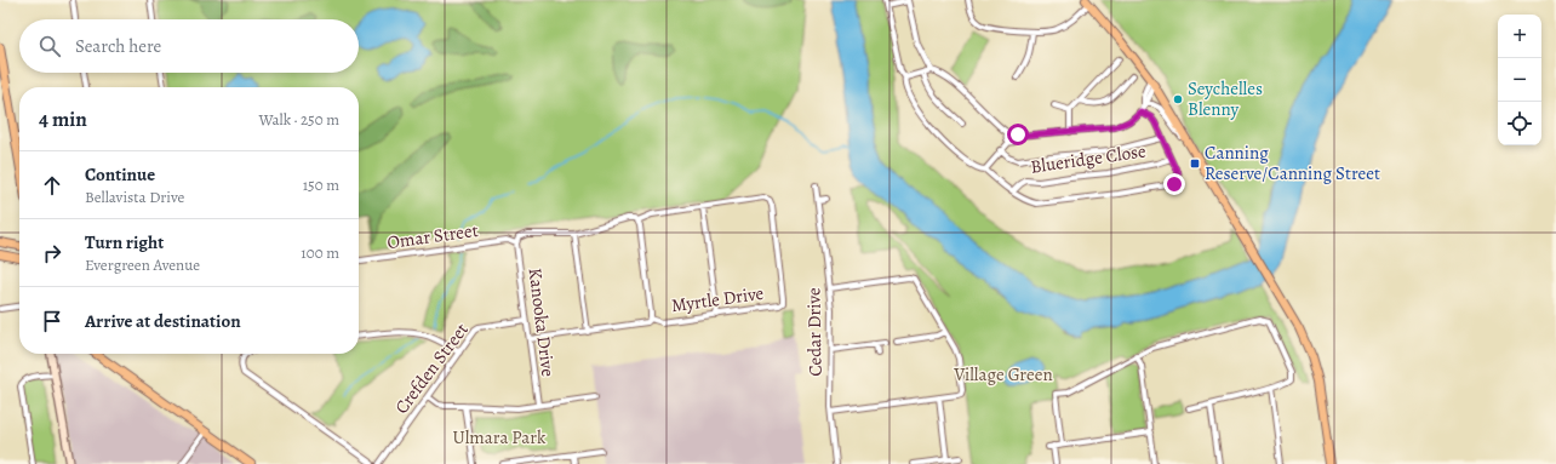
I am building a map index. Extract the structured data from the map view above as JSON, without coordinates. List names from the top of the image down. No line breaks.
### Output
{"streets":{"street":["Blueridge Close","Omar Street","Myrtle Drive","Kanooka Drive","Cedar Drive","Crefden Street"]},"crossings":[["Omar Street","Myrtle Drive"],["Omar Street","Kanooka Drive"],["Myrtle Drive","Kanooka Drive"],["Kanooka Drive","Crefden Street"]],"parks":["Village Green","Ulmara Park"],"places":{"other":["Seychelles Blenny"],"transit":["Canning Reserve/Canning Street"]},"page":{"map_buttons":["+","−"],"search":"Search here","heading":["4 min","Walk · 250 m"],"list":[["Continue","Bellavista Drive","150 m"],["Turn right","Evergreen Avenue","100 m"],"Arrive at destination"]}}
